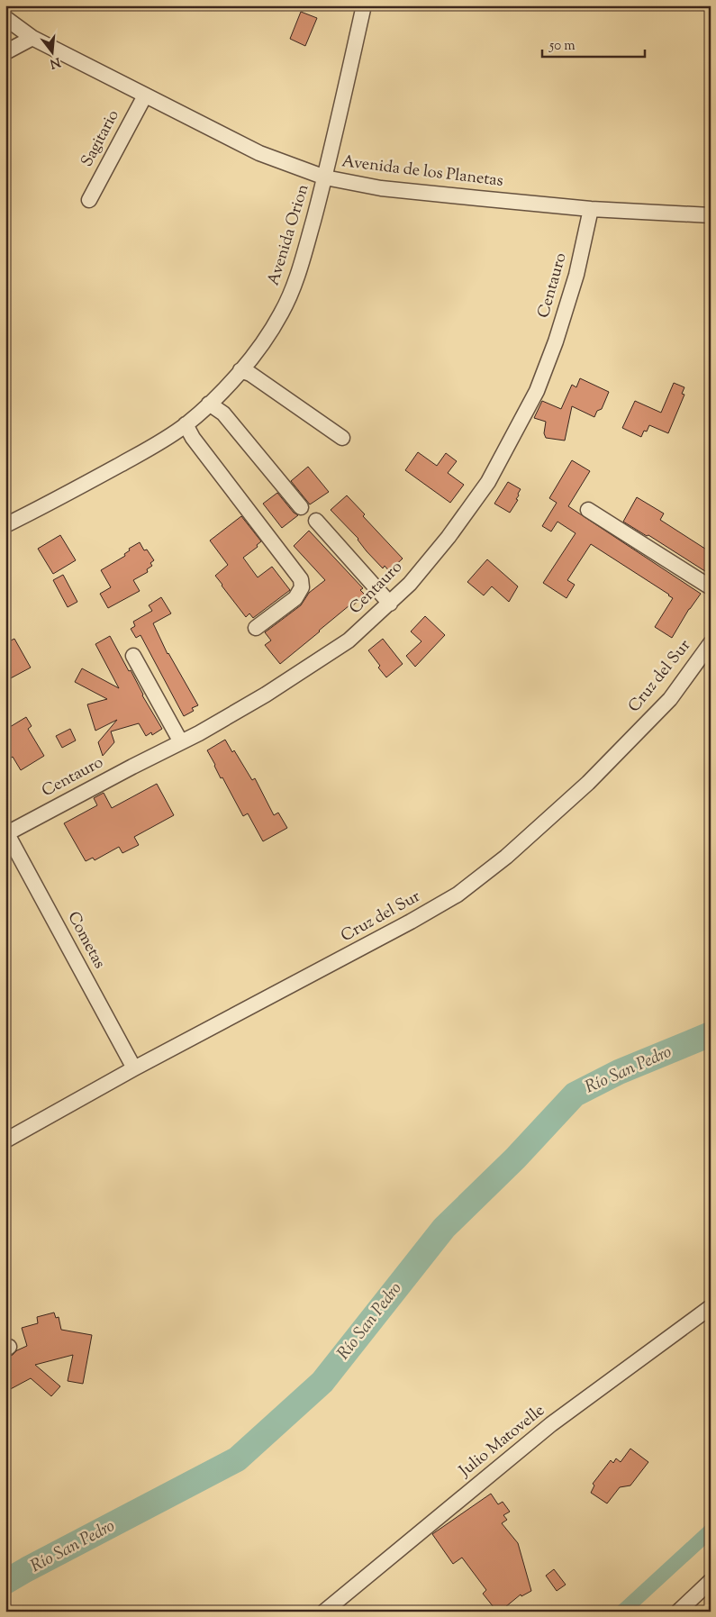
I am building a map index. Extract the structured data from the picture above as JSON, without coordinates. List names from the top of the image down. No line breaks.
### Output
{"streets":{"street":["Sagitario","Avenida de los Planetas","Avenida Orion","Centauro","Cruz del Sur","Cometas","Julio Matovelle"]},"crossings":[["Sagitario","Avenida de los Planetas"],["Avenida de los Planetas","Avenida Orion"],["Avenida de los Planetas","Centauro"],["Centauro","Cometas"],["Cruz del Sur","Cometas"]],"water":["Río San Pedro"],"scale_bar":"50 m","north":"bottom"}
